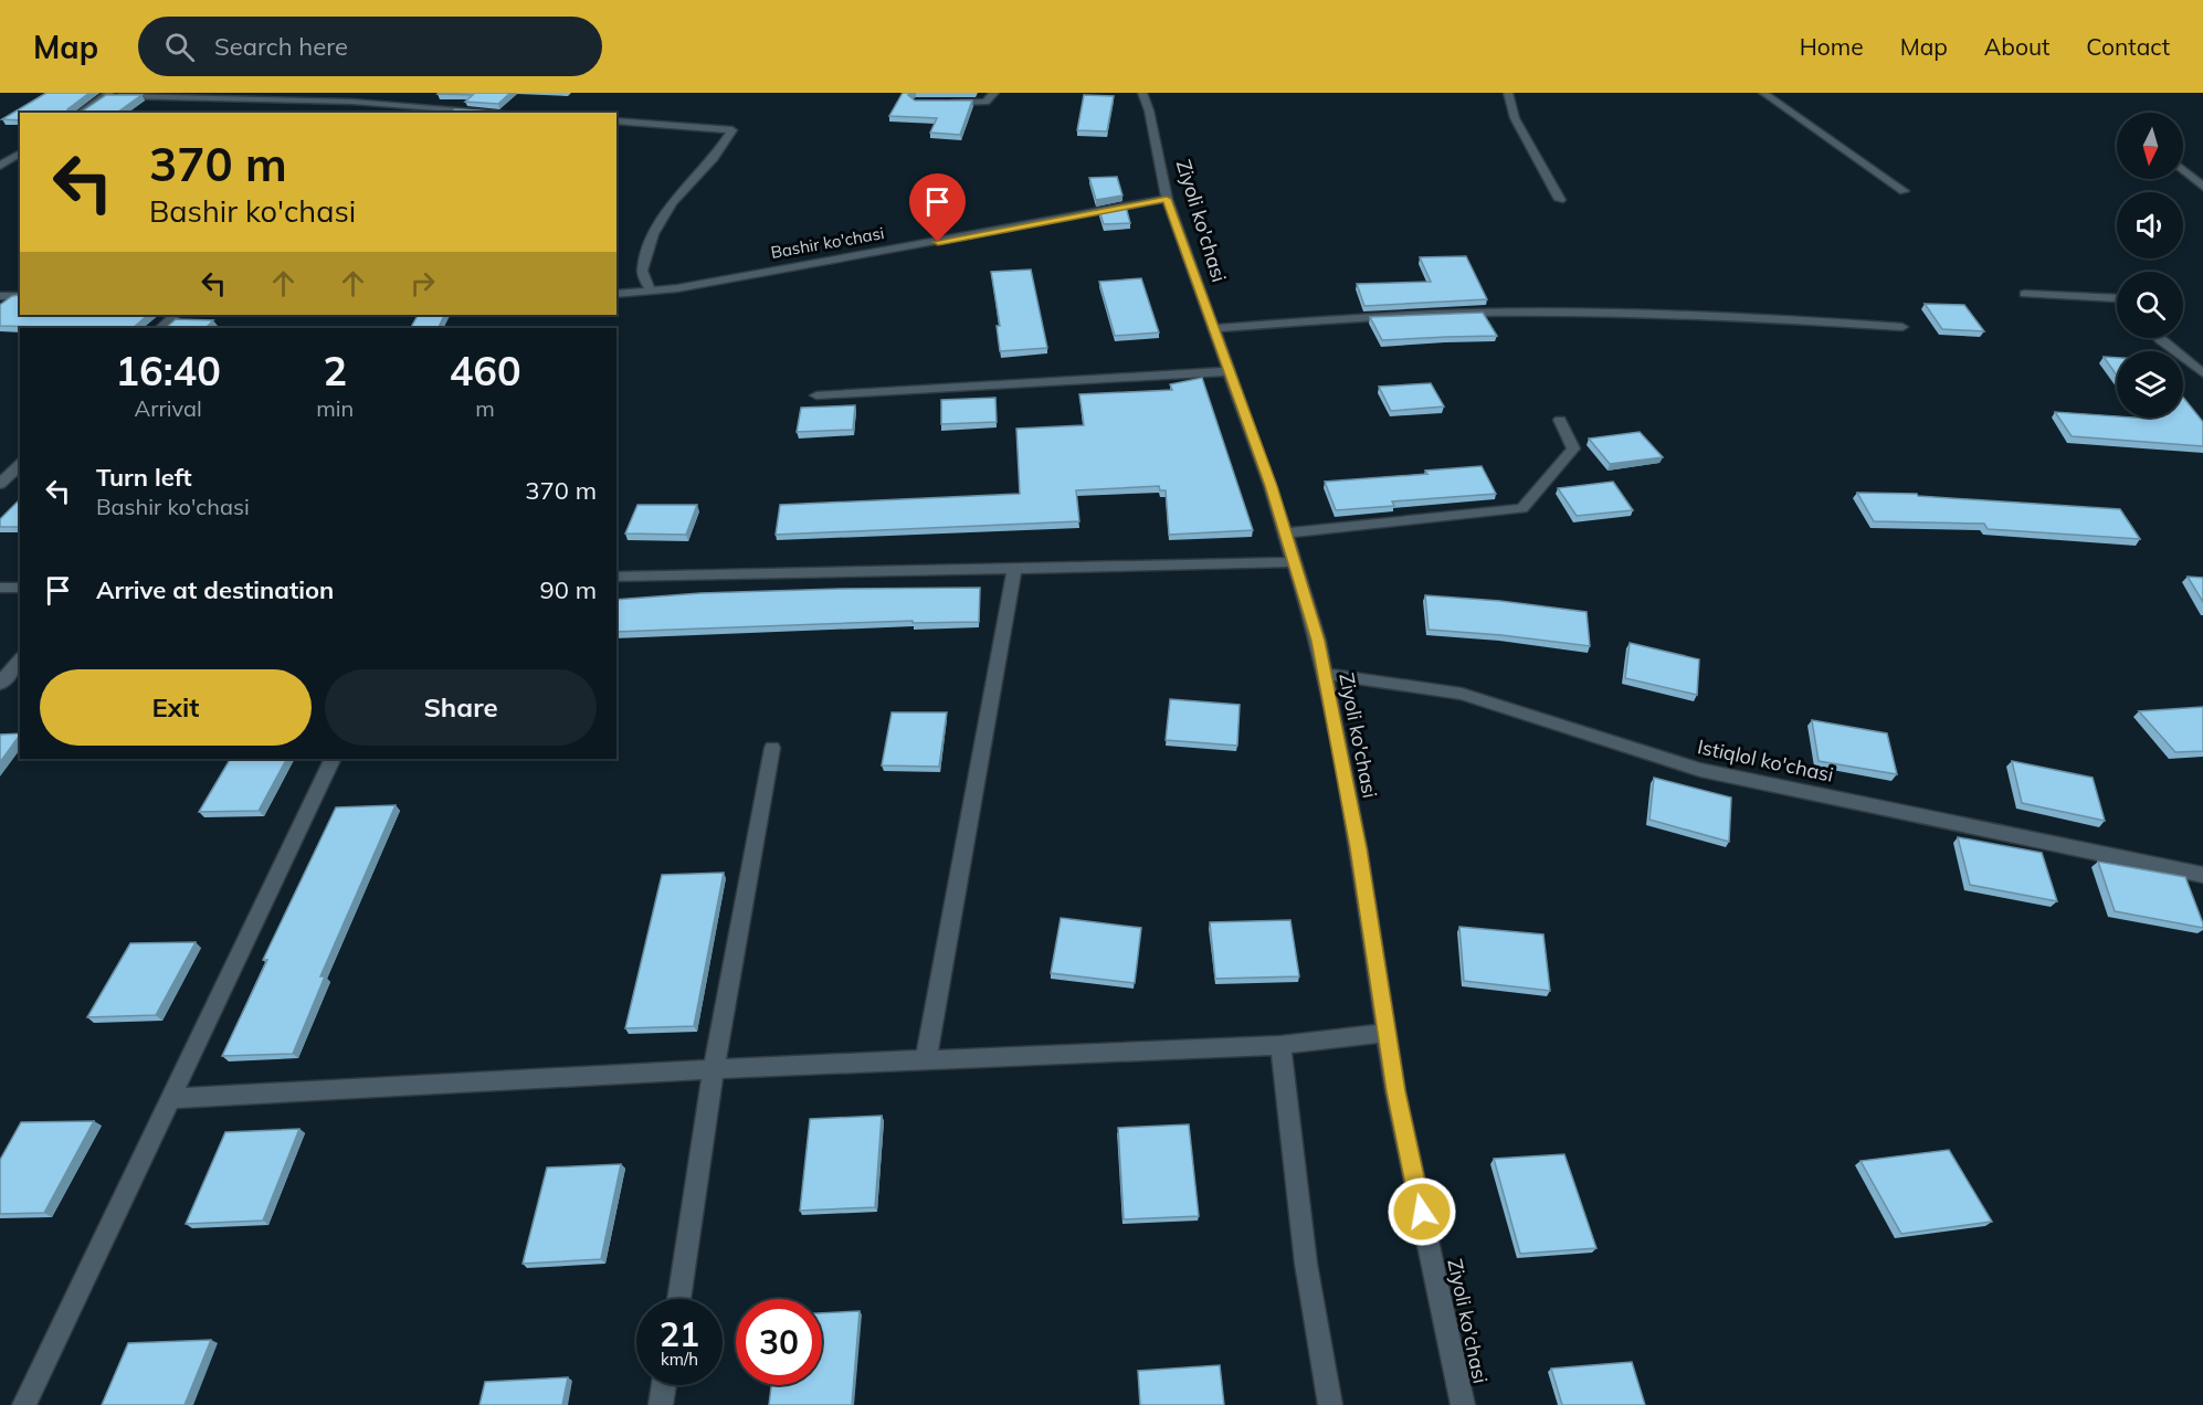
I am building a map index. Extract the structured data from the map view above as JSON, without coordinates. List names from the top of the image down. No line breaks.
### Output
{"streets":{"street":["Ziyoli ko'chasi","Bashir ko'chasi","Istiqlol ko'chasi"]},"crossings":[["Ziyoli ko'chasi","Bashir ko'chasi"],["Ziyoli ko'chasi","Istiqlol ko'chasi"]],"north":"bottom","page":{"header":"Map","search":"Search here","nav":["Home","Map","About","Contact"],"turn":["370 m","Bashir ko'chasi"],"eta":["16:40","Arrival","2","min","460","m"],"list":[{"name":"Turn left","note":"Bashir ko'chasi","value":"370 m"},{"name":"Arrive at destination","value":"90 m"}],"buttons":["Exit","Share"],"speed":"21 km/h","limit":"30"}}
